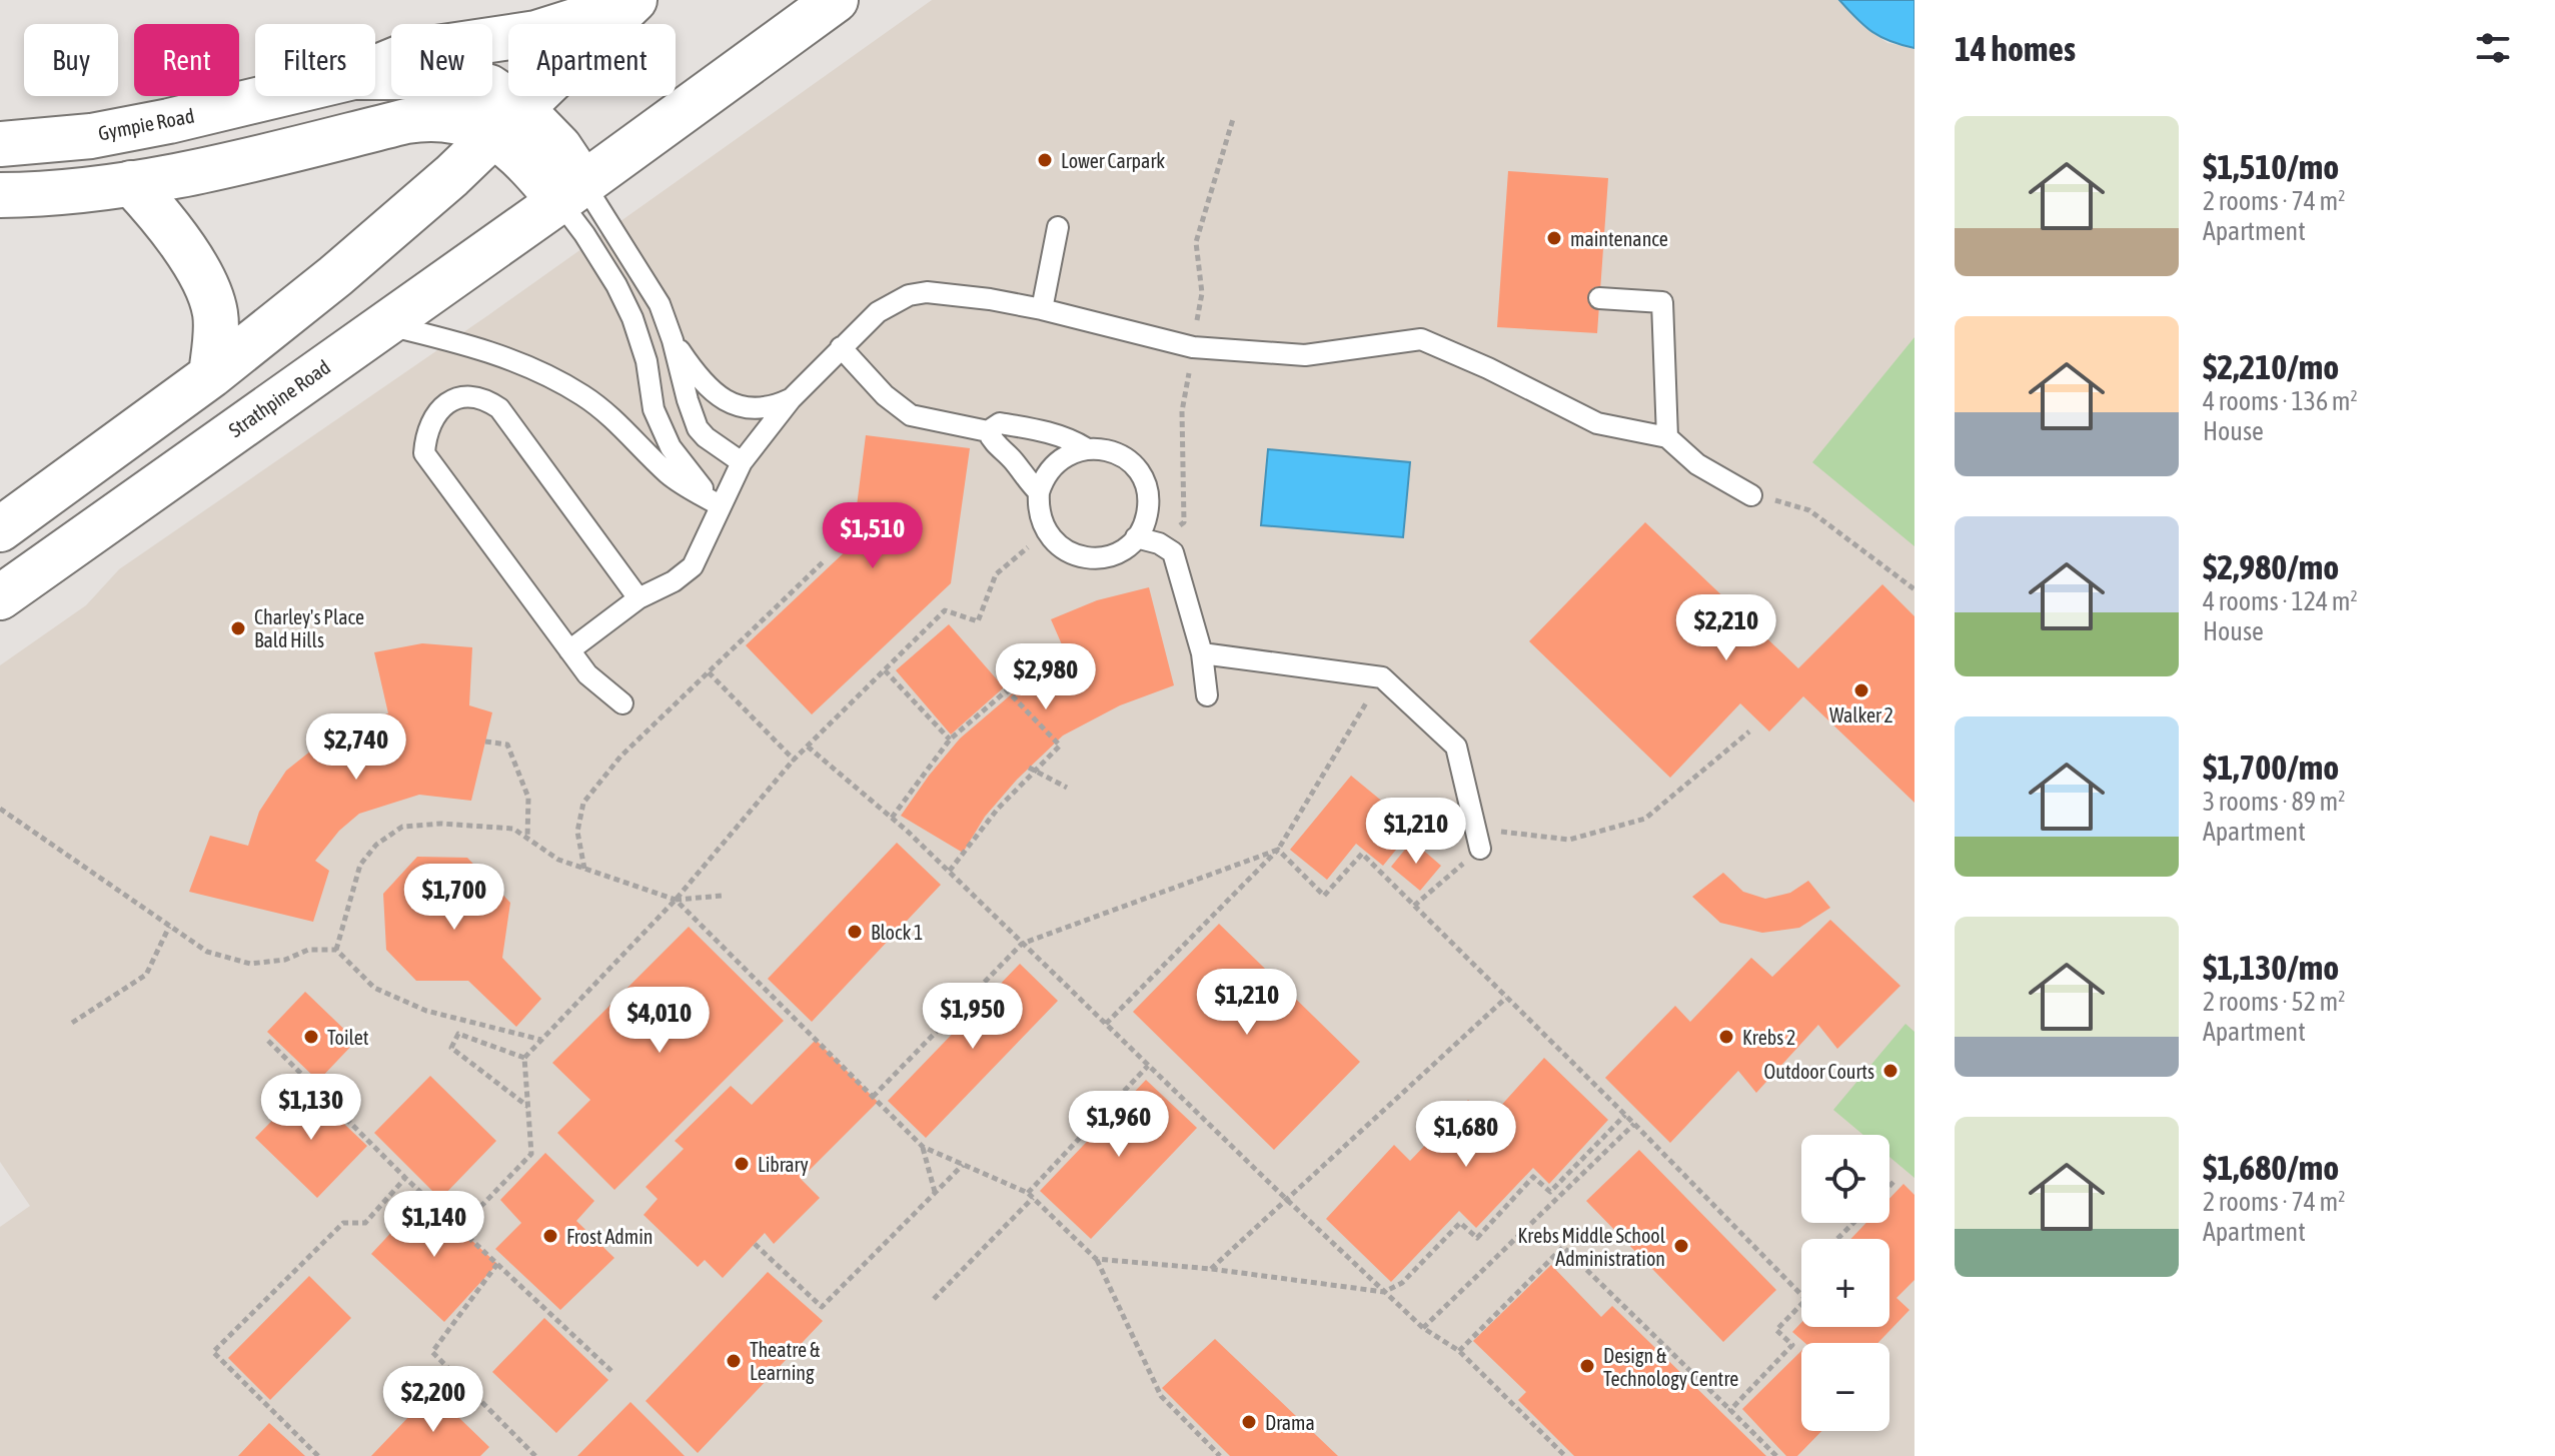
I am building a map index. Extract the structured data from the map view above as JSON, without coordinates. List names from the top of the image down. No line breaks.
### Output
{"streets":{"main road":["Gympie Road","Strathpine Road"]},"crossings":[["Gympie Road","Strathpine Road"]],"places":["Lower Carpark","maintenance","Charley's Place Bald Hills","Walker 2","Block 1","Toilet","Krebs 2","Outdoor Courts","Library","Frost Admin","Krebs Middle School Administration","Theatre & Learning","Design & Technology Centre","Drama"],"page":{"heading":"14 homes","chip":["Buy","Rent","Filters","New","Apartment"],"list":[{"name":"$1,510/mo","note":"2 rooms · 74 m² · Apartment"},{"name":"$2,210/mo","note":"4 rooms · 136 m² · House"},{"name":"$2,980/mo","note":"4 rooms · 124 m² · House"},{"name":"$1,700/mo","note":"3 rooms · 89 m² · Apartment"},{"name":"$1,130/mo","note":"2 rooms · 52 m² · Apartment"},{"name":"$1,680/mo","note":"2 rooms · 74 m² · Apartment"}],"price":["$1,510","$2,210","$2,980","$2,740","$1,210","$1,700","$1,210","$1,950","$4,010","$1,130","$1,960","$1,680","$1,140","$2,200"],"map_buttons":["+","−"]}}
